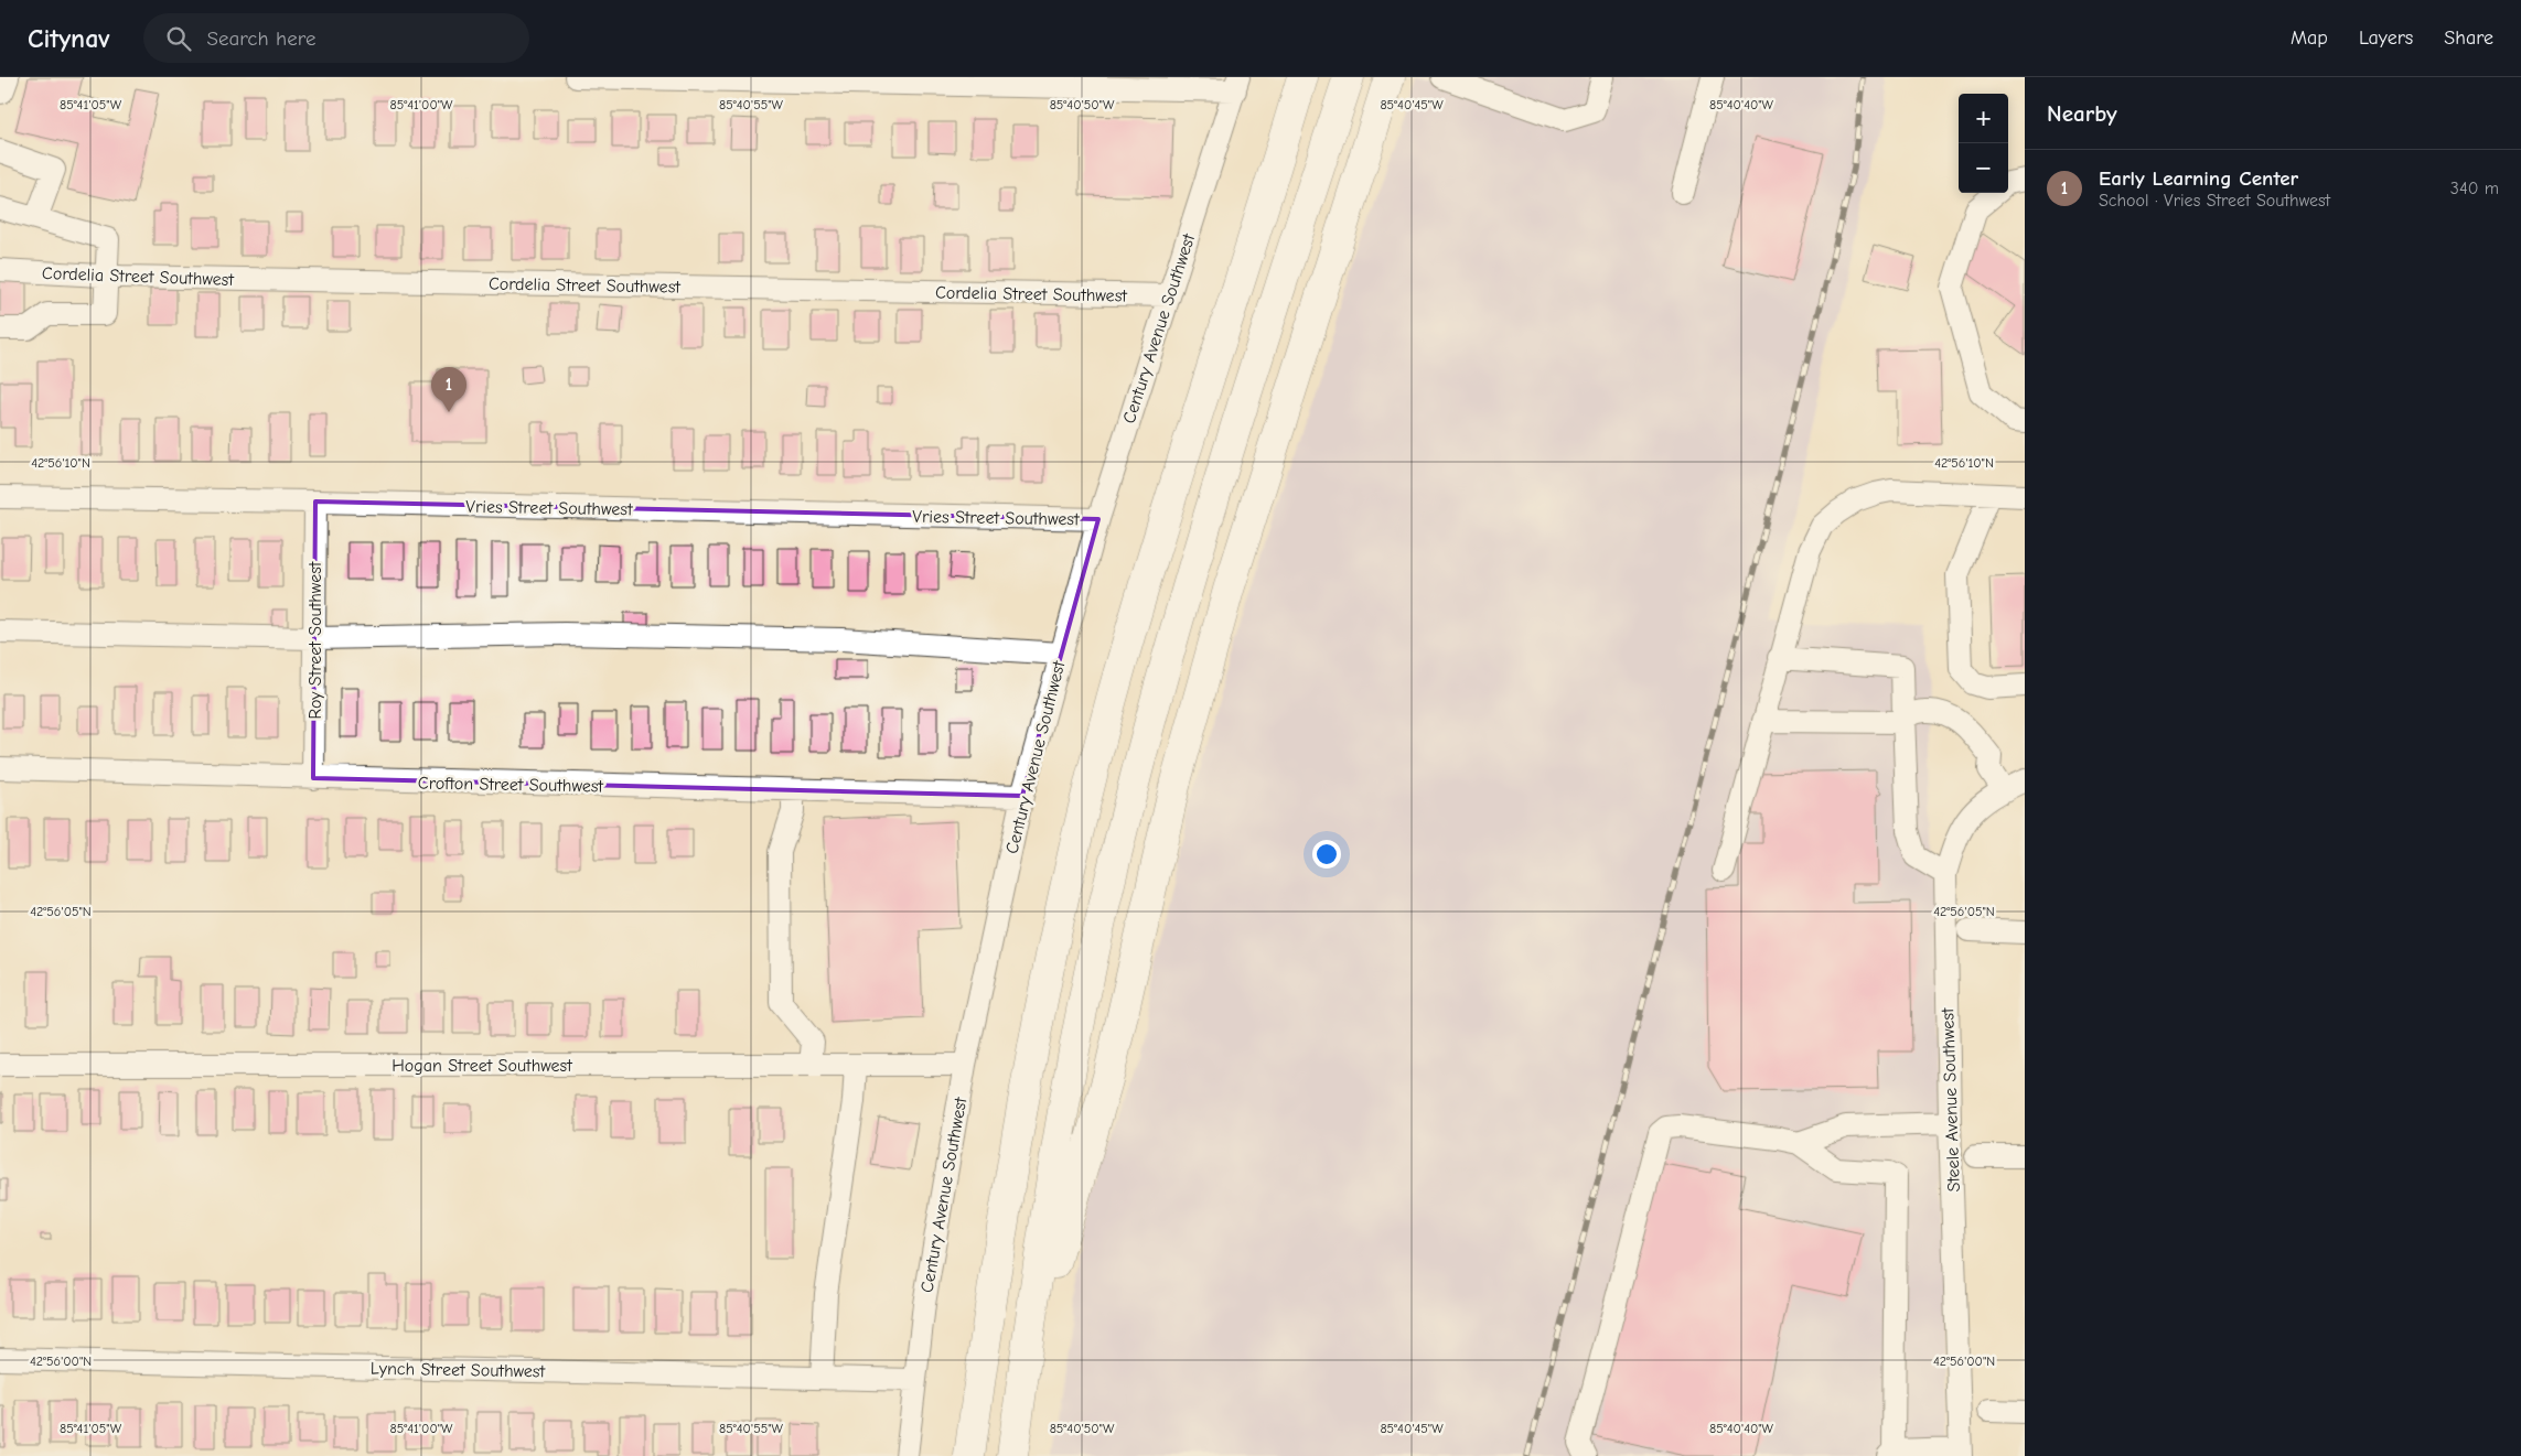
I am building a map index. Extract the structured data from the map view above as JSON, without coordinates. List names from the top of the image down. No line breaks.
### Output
{"streets":{"street":["Cordelia Street Southwest","Century Avenue Southwest","Vries Street Southwest","Roy Street Southwest","Crofton Street Southwest","Hogan Street Southwest","Steele Avenue Southwest","Lynch Street Southwest"]},"crossings":[["Cordelia Street Southwest","Century Avenue Southwest"],["Century Avenue Southwest","Vries Street Southwest"],["Century Avenue Southwest","Crofton Street Southwest"],["Century Avenue Southwest","Hogan Street Southwest"],["Century Avenue Southwest","Lynch Street Southwest"],["Vries Street Southwest","Roy Street Southwest"],["Roy Street Southwest","Crofton Street Southwest"]],"page":{"header":"Citynav","search":"Search here","nav":["Map","Layers","Share"],"heading":"Nearby","map_buttons":["+","−"],"list":[{"mark":"1","name":"Early Learning Center","note":"School · Vries Street Southwest","value":"340 m"}],"pins":"1"},"coordinates":["85°41'05\"W","85°41'00\"W","85°40'55\"W","85°40'50\"W","85°40'45\"W","85°40'40\"W","42°56'10\"N","42°56'05\"N","42°56'00\"N"]}
